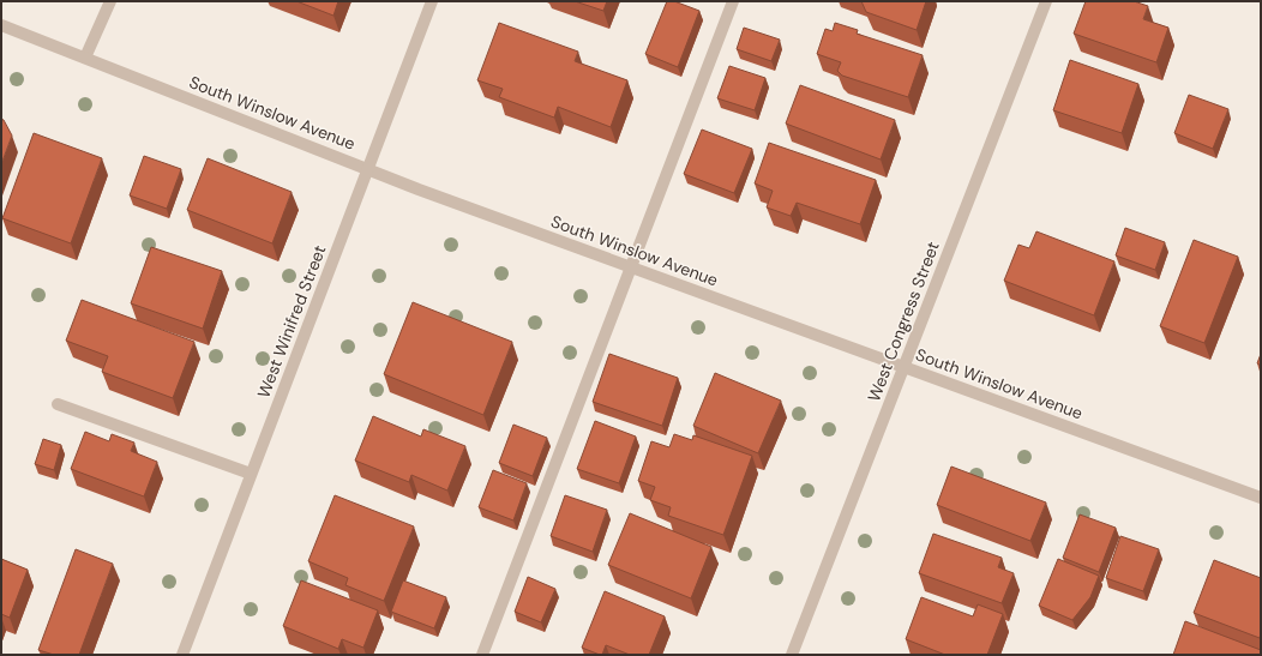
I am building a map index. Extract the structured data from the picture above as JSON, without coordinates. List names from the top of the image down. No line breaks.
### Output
{"streets":{"street":["South Winslow Avenue","West Winifred Street","West Congress Street"]},"crossings":[["South Winslow Avenue","West Winifred Street"],["South Winslow Avenue","West Congress Street"]]}
